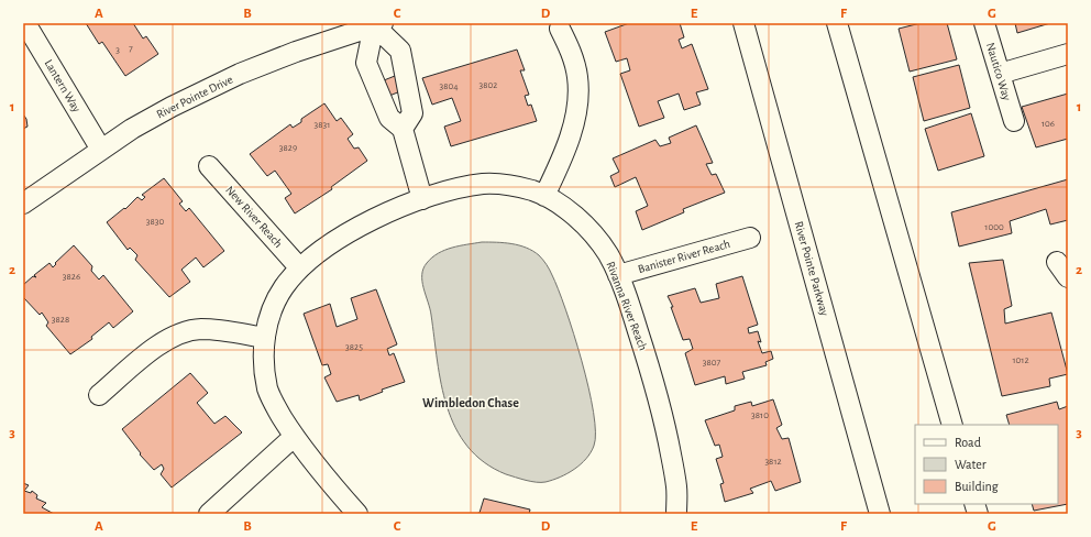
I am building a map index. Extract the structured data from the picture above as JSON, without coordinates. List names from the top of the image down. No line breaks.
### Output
{"streets":{"street":["Nautico Way","Lantern Way","River Pointe Drive","New River Reach","Banister River Reach","River Pointe Parkway","Rivanna River Reach"]},"crossings":[["Lantern Way","River Pointe Drive"],["New River Reach","Rivanna River Reach"],["Banister River Reach","Rivanna River Reach"]],"districts":["Wimbledon Chase"],"house_numbers":["7","3","3802","3804","106","3831","3829","3830","1000","3826","3828","3825","1012","3807","3810","3812"],"legend":["Road","Water","Building"],"grid":{"columns":["A","B","C","D","E","F","G"],"rows":["1","2","3"]}}
